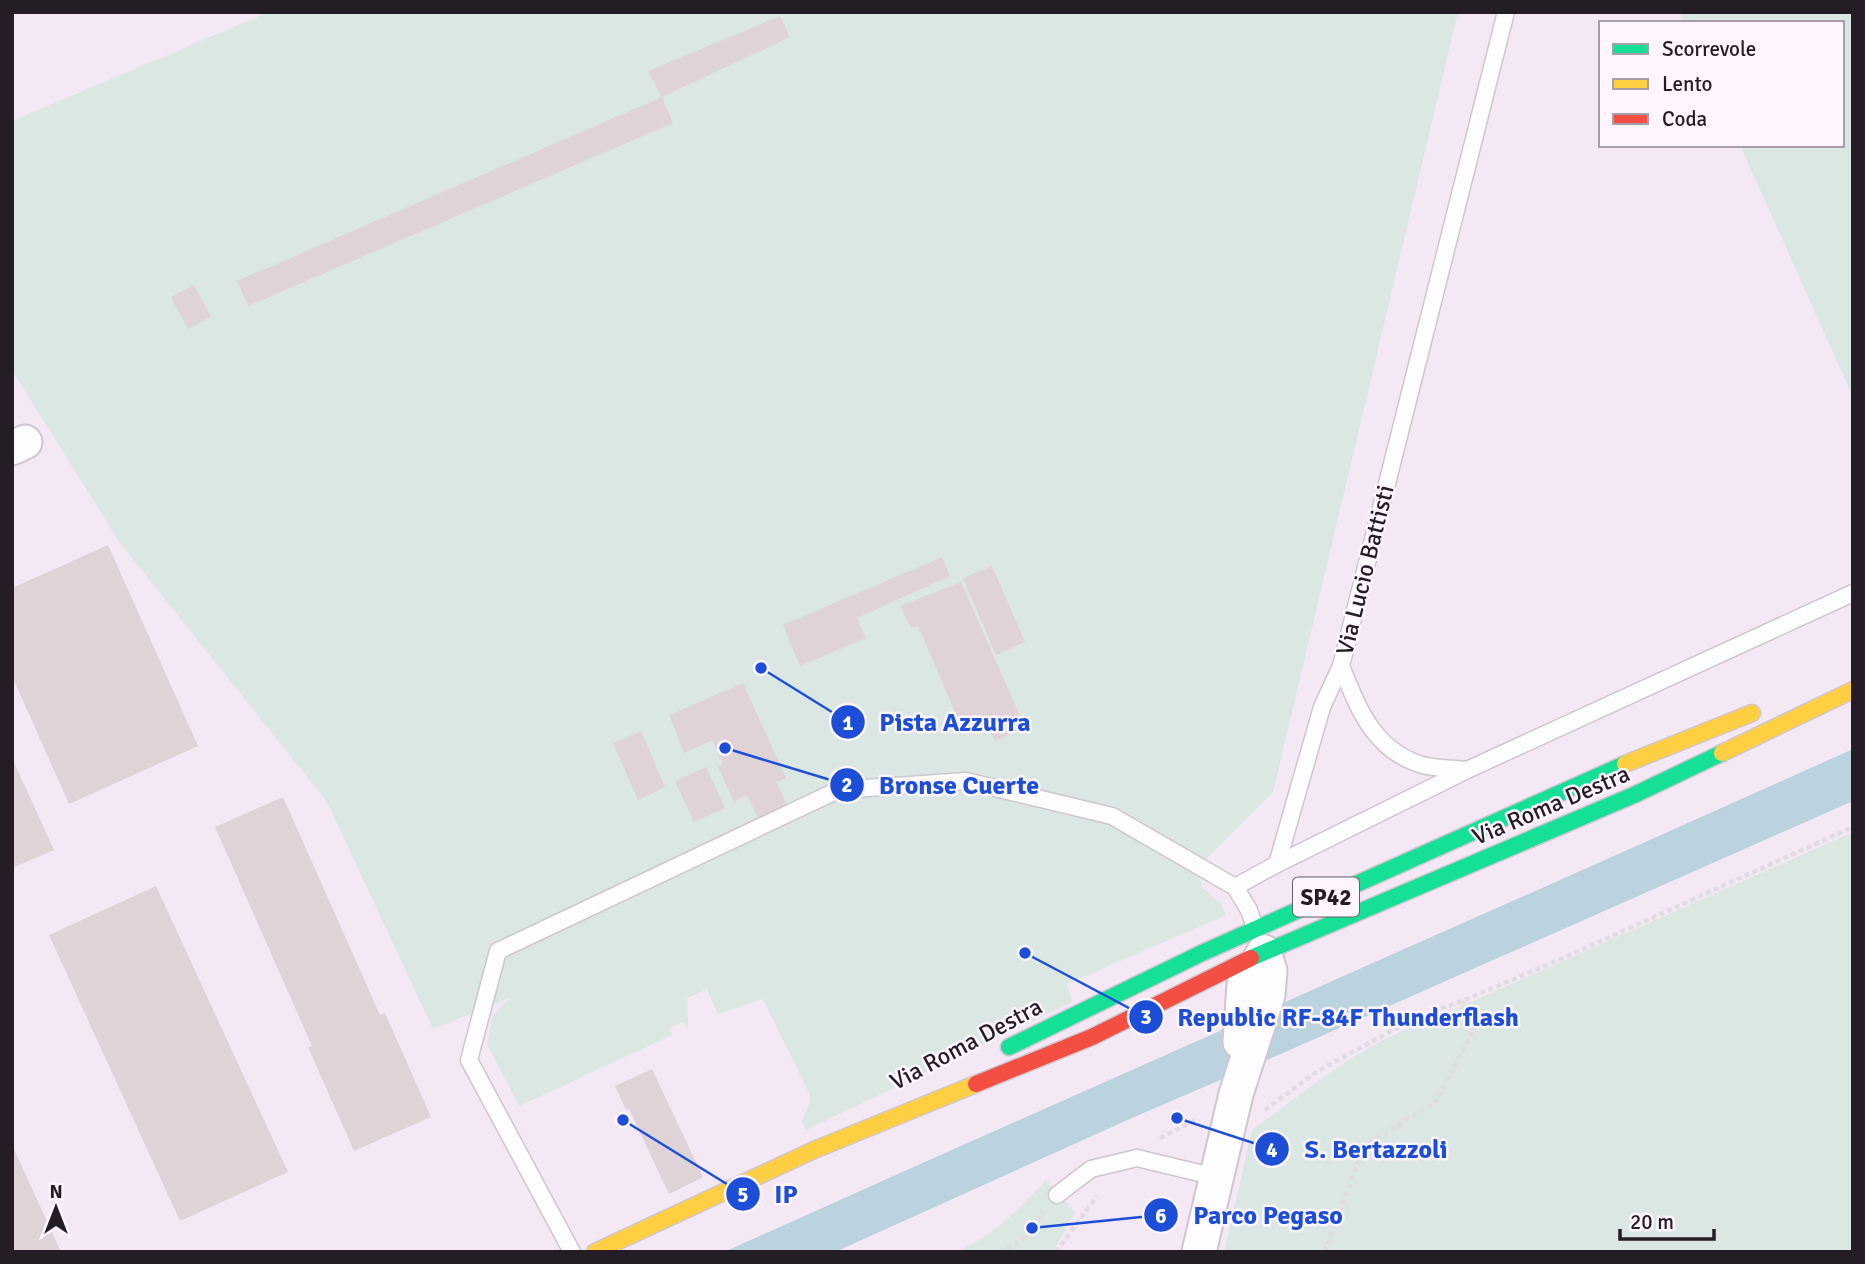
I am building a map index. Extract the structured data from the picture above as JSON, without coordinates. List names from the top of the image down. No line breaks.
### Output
{"streets":{"main road":["Via Roma Destra","SP42"],"lane":["Via Lucio Battisti"]},"places":["Pista Azzurra","Bronse Cuerte","Republic RF-84F Thunderflash","S. Bertazzoli","IP","Parco Pegaso"],"legend":["Scorrevole","Lento","Coda"],"scale_bar":"20 m","north":"top"}
